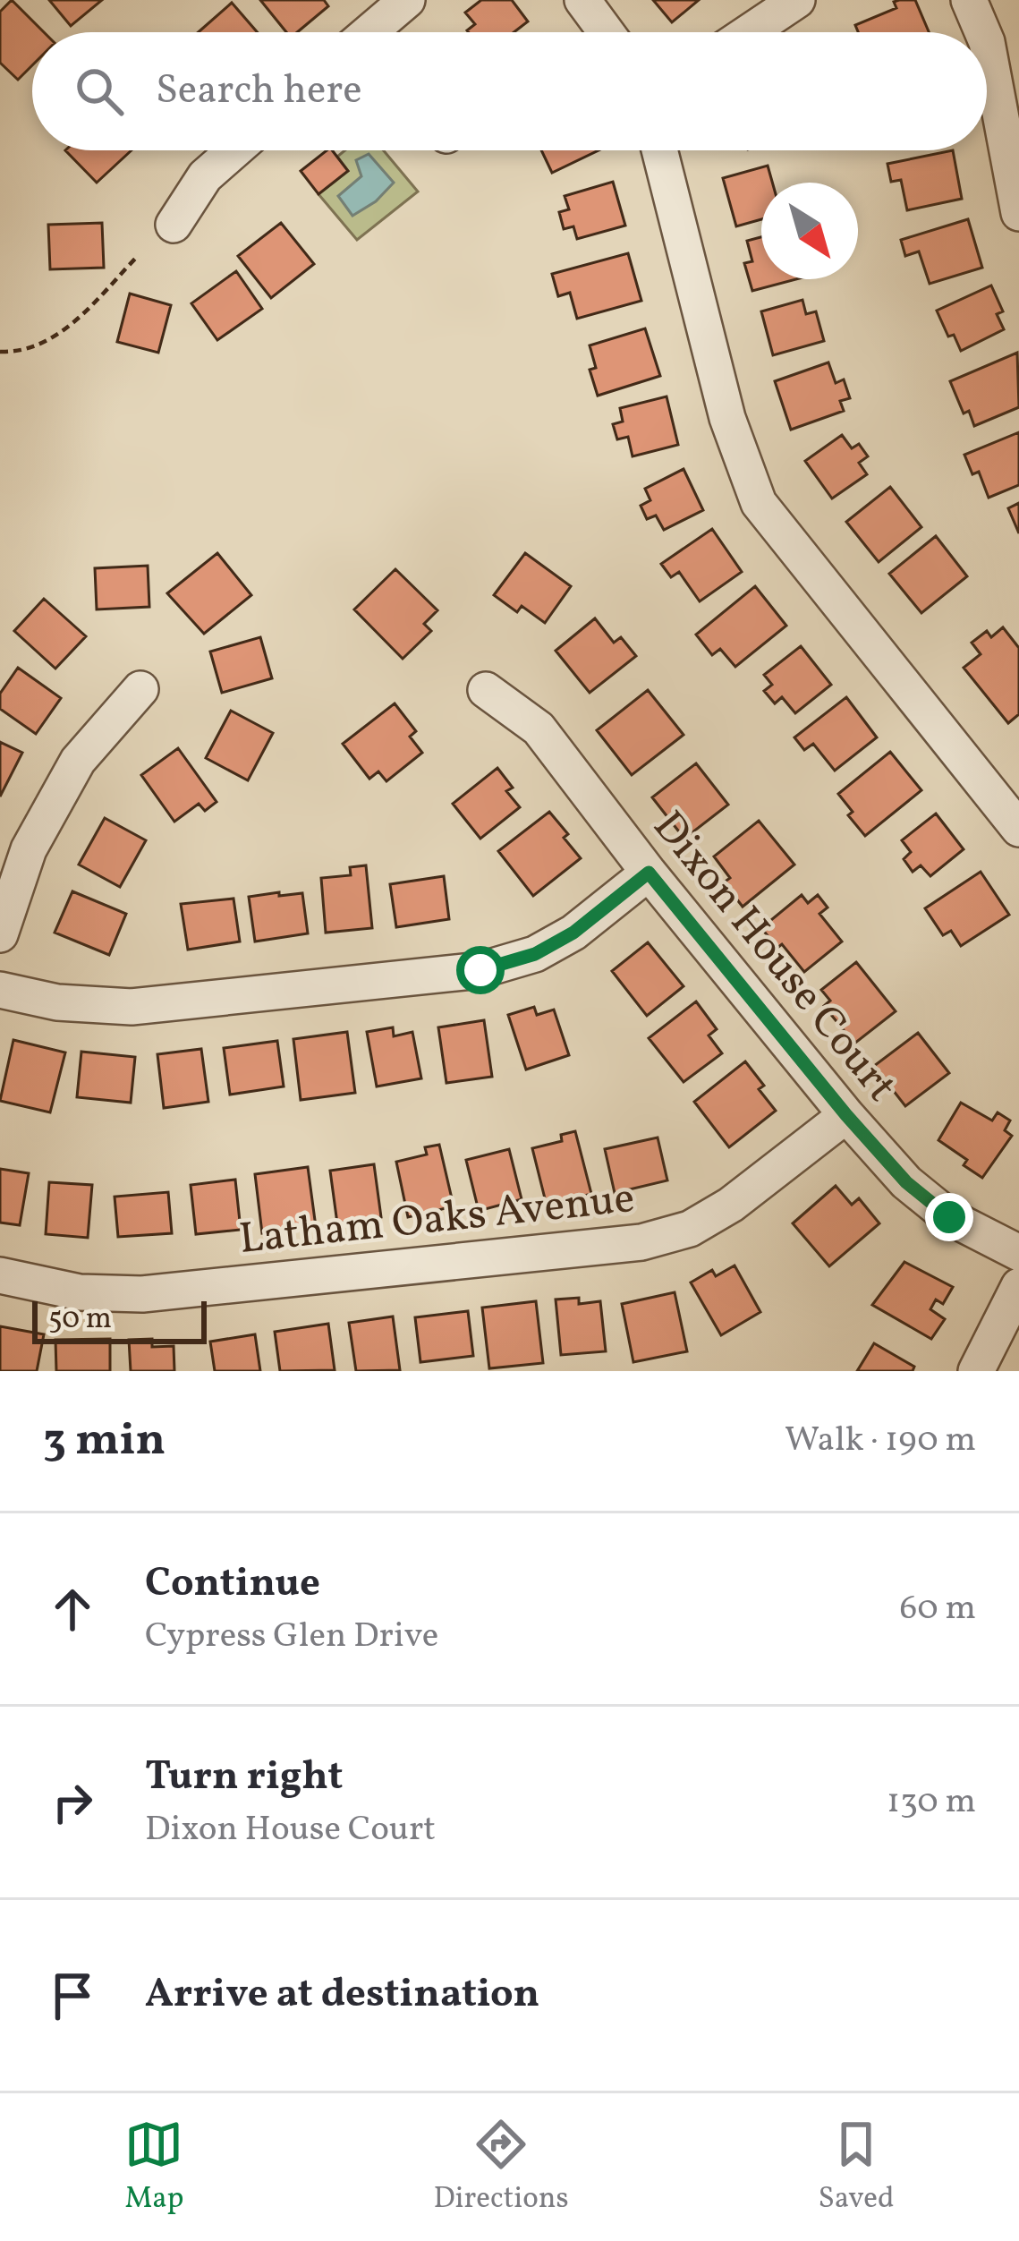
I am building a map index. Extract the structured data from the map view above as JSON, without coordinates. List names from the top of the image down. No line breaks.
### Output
{"streets":{"street":["Dixon House Court","Latham Oaks Avenue"]},"crossings":[["Dixon House Court","Latham Oaks Avenue"]],"scale_bar":"50 m","north":"bottom right","page":{"search":"Search here","scale":"50 m","heading":["3 min","Walk · 190 m"],"list":[["Continue","Cypress Glen Drive","60 m"],["Turn right","Dixon House Court","130 m"],"Arrive at destination"],"nav":["Map","Directions","Saved"]}}
